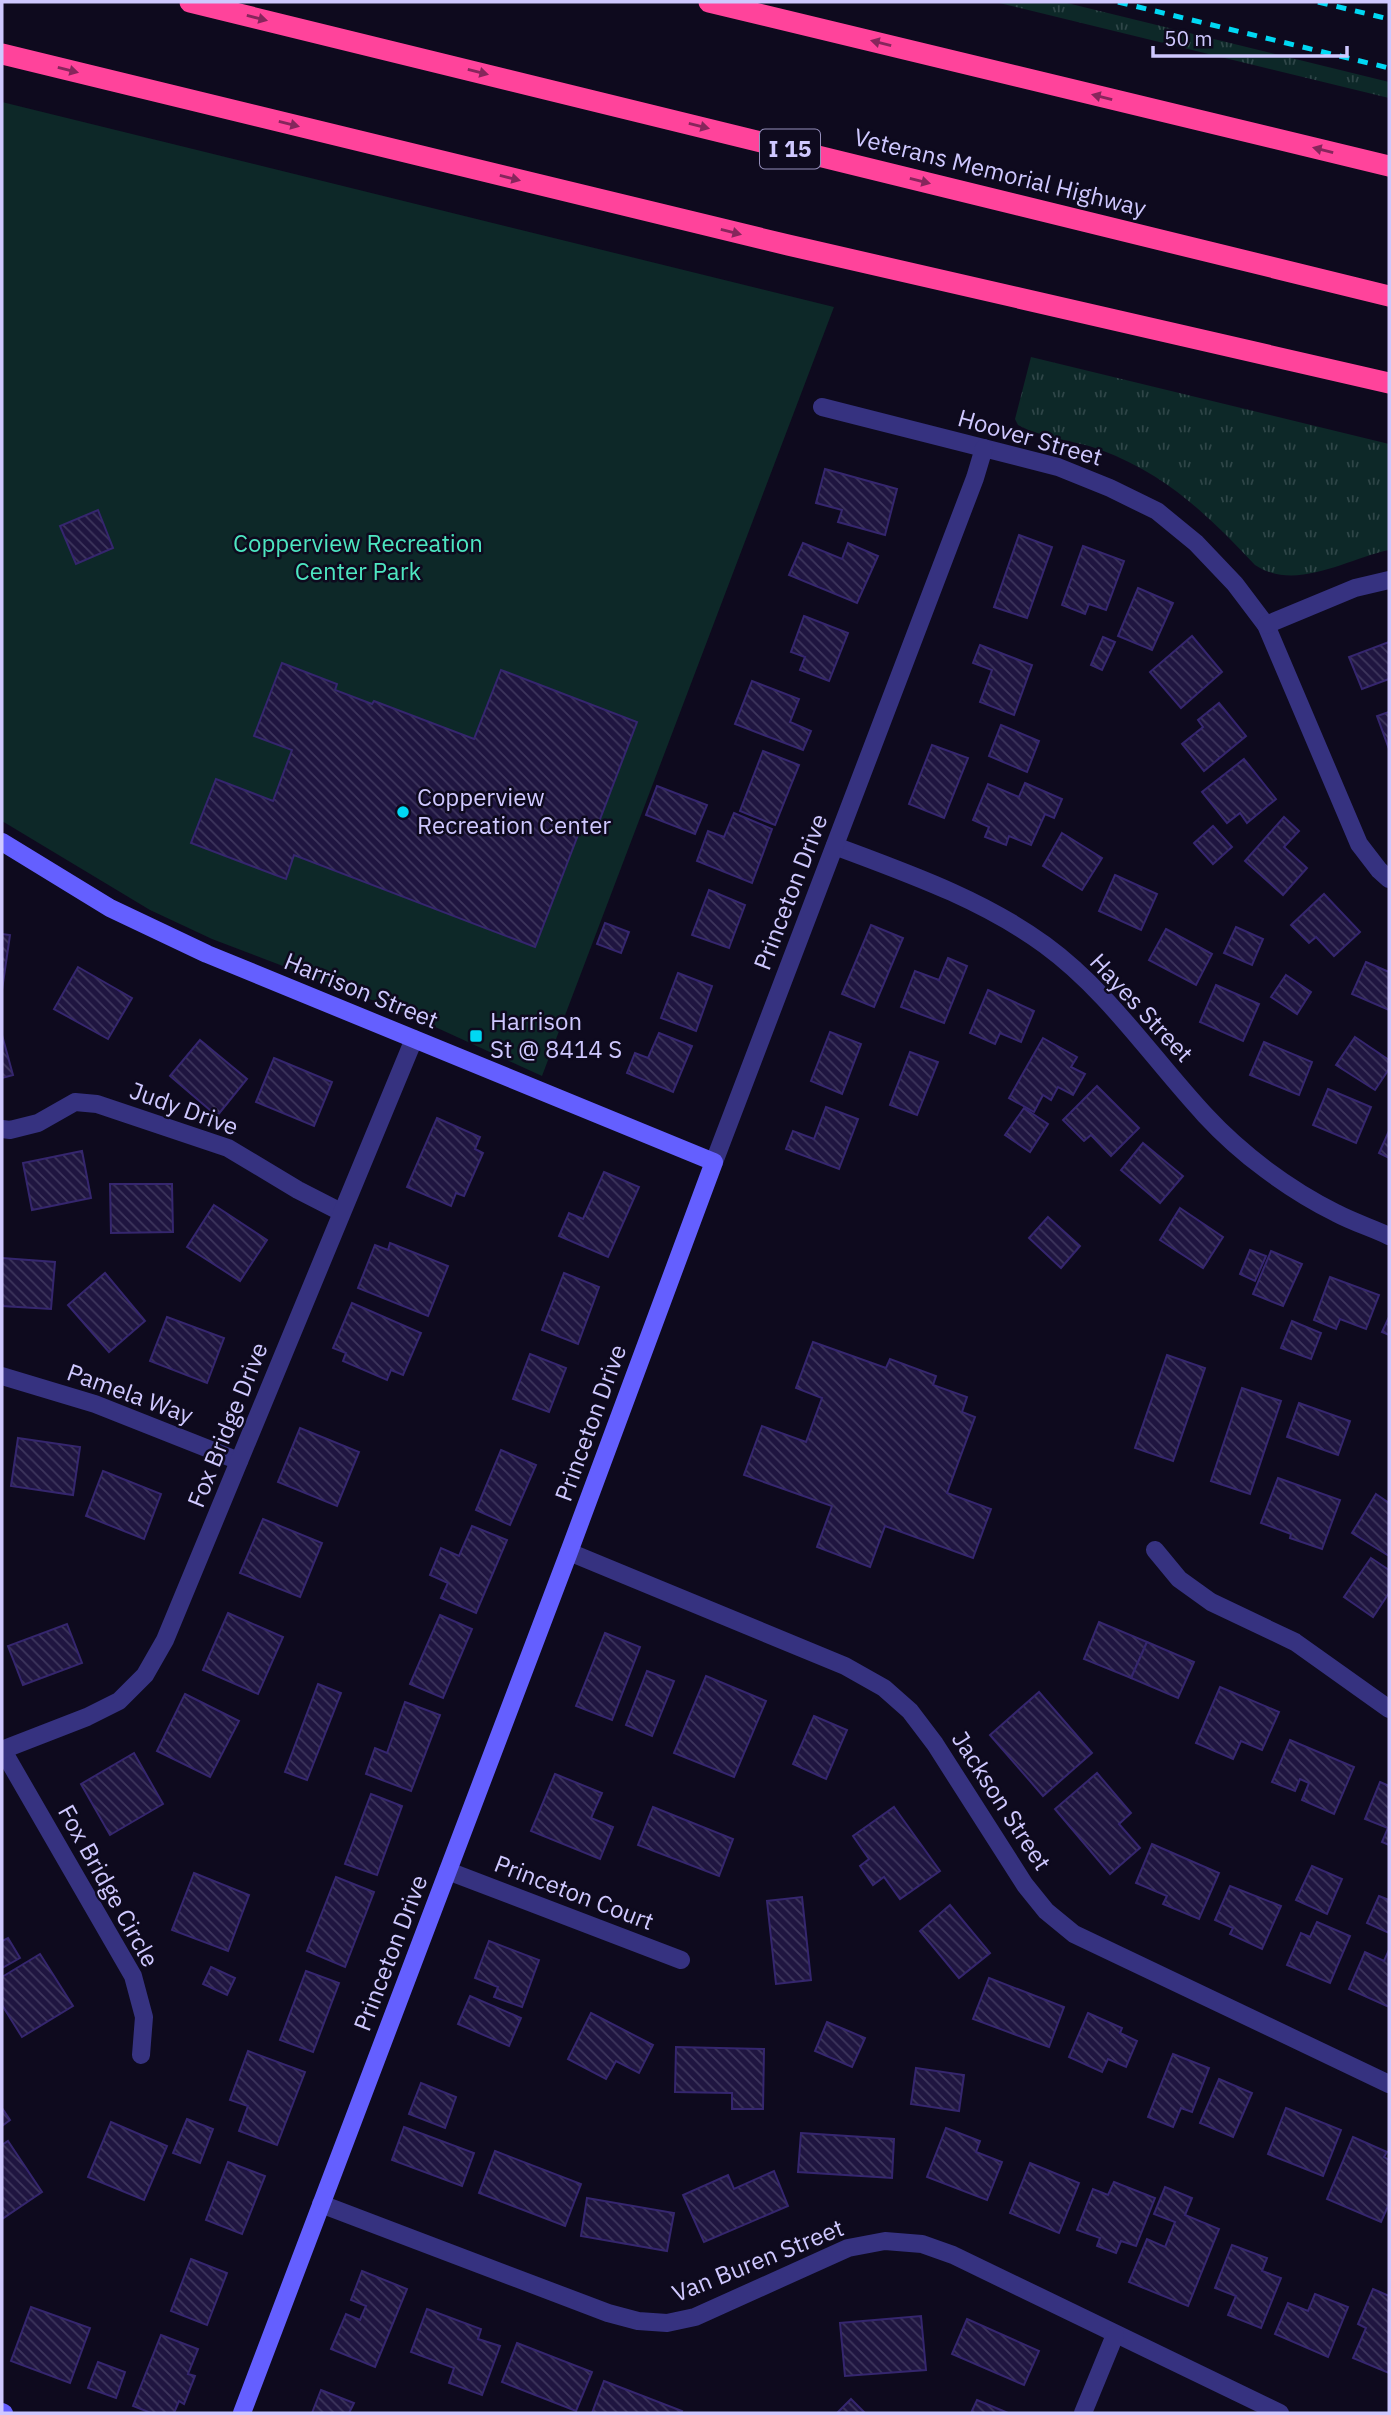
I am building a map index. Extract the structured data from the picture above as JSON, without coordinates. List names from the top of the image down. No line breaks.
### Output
{"streets":{"highway":["I 15","Veterans Memorial Highway"],"street":["Hoover Street","Princeton Drive","Harrison Street","Hayes Street","Judy Drive","Pamela Way","Fox Bridge Drive","Jackson Street","Fox Bridge Circle","Princeton Court","Van Buren Street"]},"crossings":[["Hoover Street","Princeton Drive"],["Princeton Drive","Harrison Street"],["Princeton Drive","Hayes Street"],["Princeton Drive","Jackson Street"],["Princeton Drive","Princeton Court"],["Princeton Drive","Van Buren Street"],["Harrison Street","Fox Bridge Drive"],["Judy Drive","Fox Bridge Drive"],["Pamela Way","Fox Bridge Drive"],["Fox Bridge Drive","Fox Bridge Circle"]],"parks":["Copperview Recreation Center Park"],"places":{"other":["Copperview Recreation Center"],"transit":["Harrison St @ 8414 S"]},"scale_bar":"50 m"}
